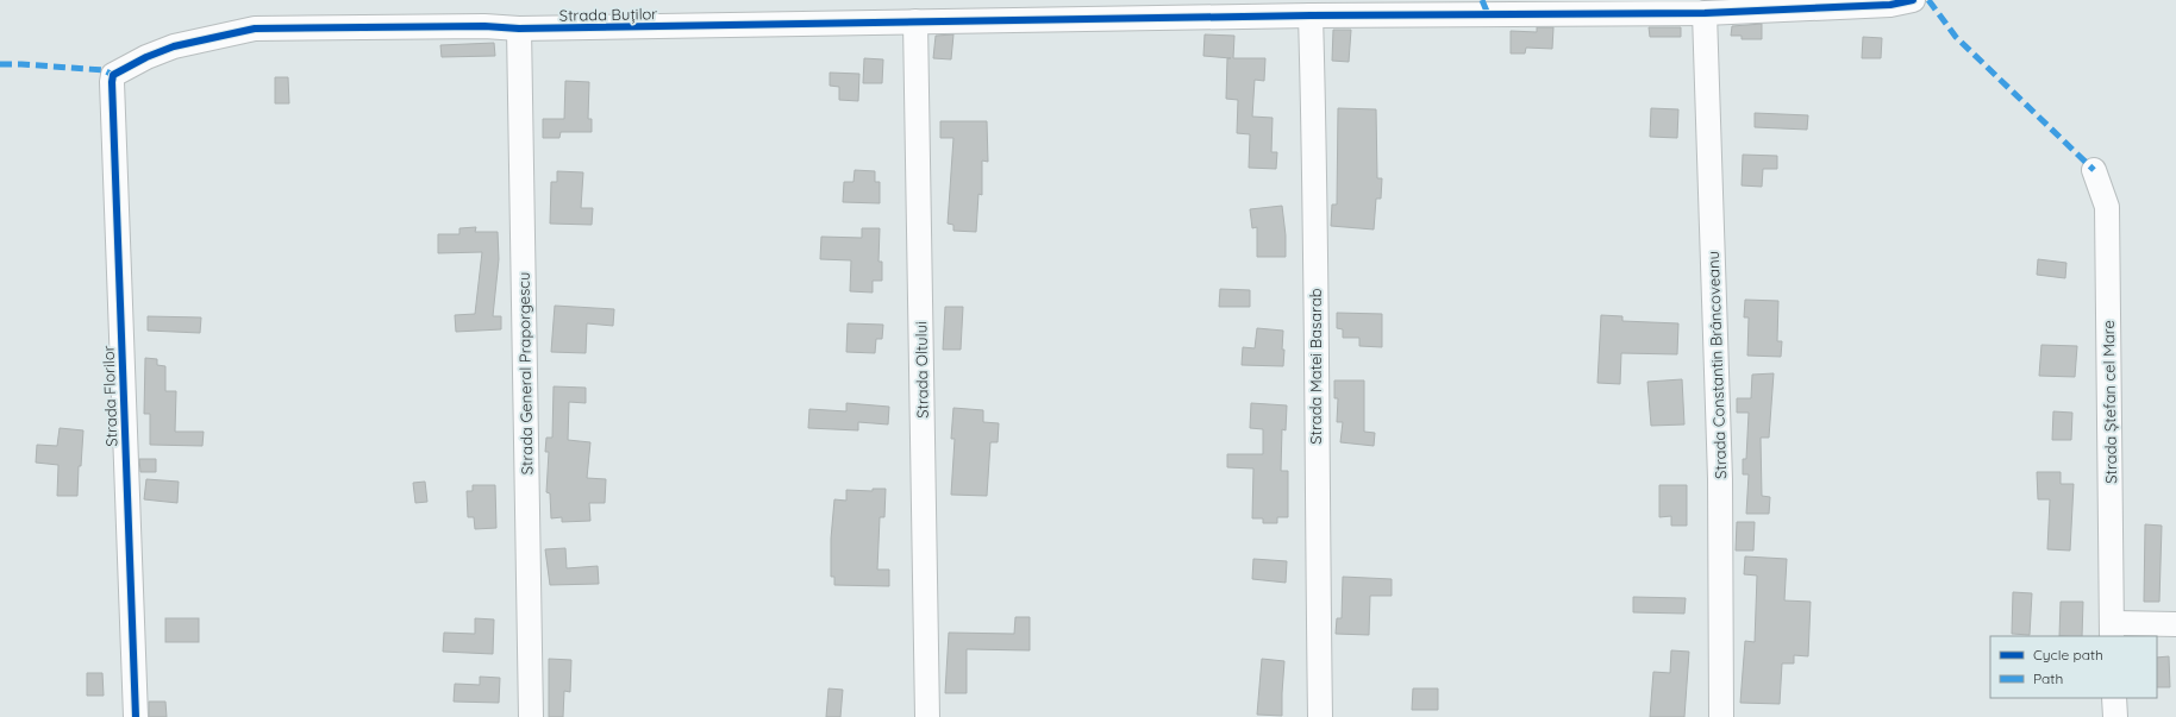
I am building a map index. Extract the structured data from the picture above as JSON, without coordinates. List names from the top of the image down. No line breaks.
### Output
{"streets":{"street":["Strada Buților","Strada Constantin Brâncoveanu","Strada Matei Basarab","Strada Oltului","Strada General Praporgescu","Strada Florilor","Strada Ștefan cel Mare"]},"crossings":[["Strada Buților","Strada Constantin Brâncoveanu"],["Strada Buților","Strada Matei Basarab"],["Strada Buților","Strada Oltului"],["Strada Buților","Strada General Praporgescu"],["Strada Buților","Strada Florilor"]],"legend":["Cycle path","Path"]}
